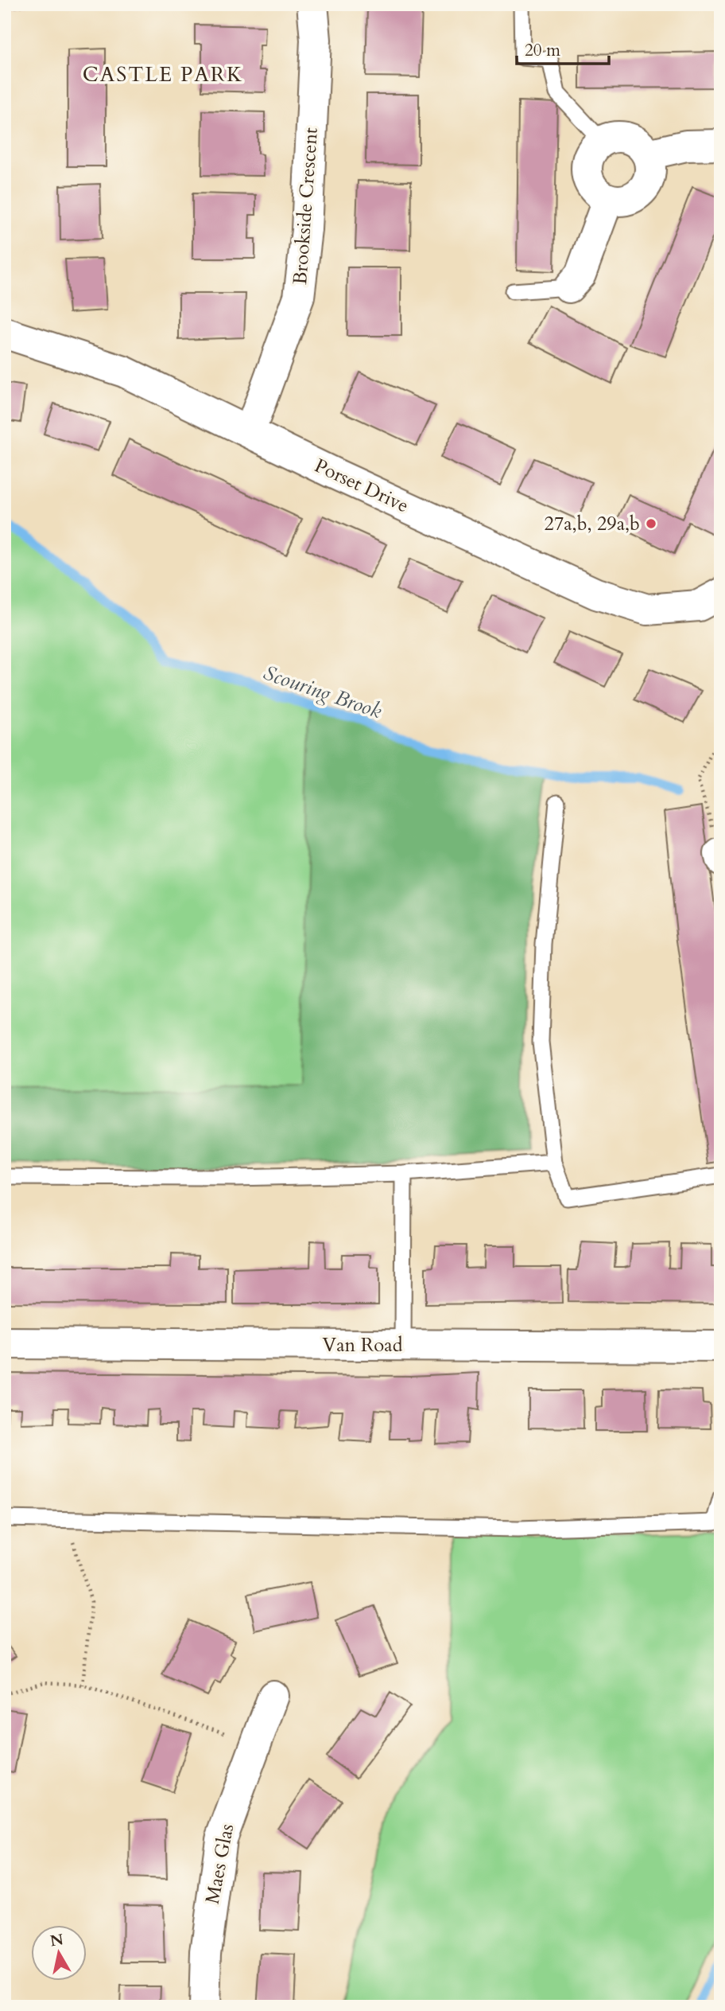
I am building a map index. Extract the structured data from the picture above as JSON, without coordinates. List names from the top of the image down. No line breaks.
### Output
{"streets":{"street":["Brookside Crescent","Porset Drive","Van Road","Maes Glas"]},"crossings":[["Brookside Crescent","Porset Drive"]],"districts":["CASTLE PARK"],"water":["Scouring Brook"],"places":["27a,b, 29a,b"],"scale_bar":"20 m","north":"top"}
